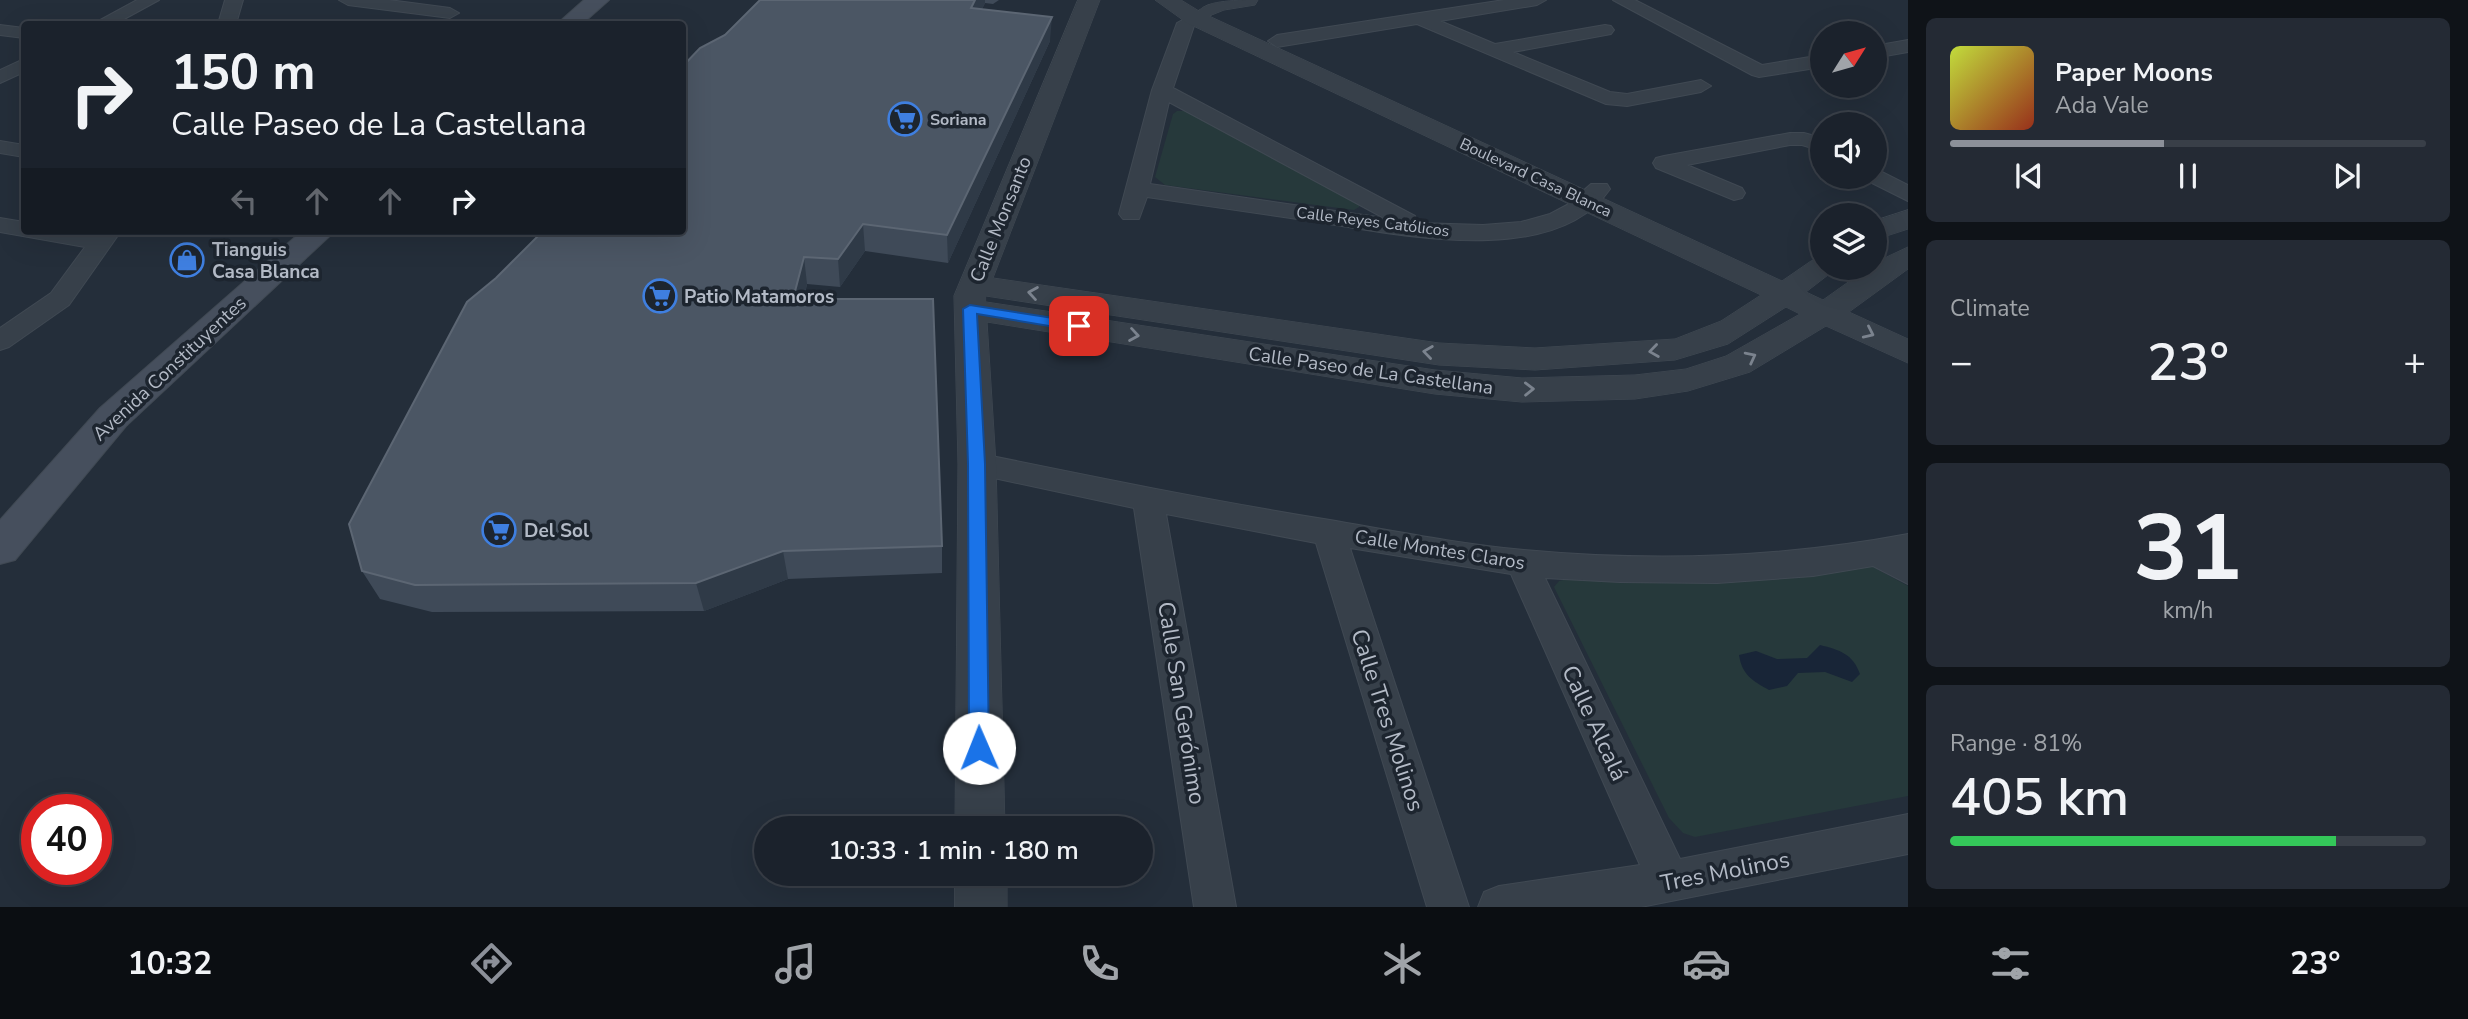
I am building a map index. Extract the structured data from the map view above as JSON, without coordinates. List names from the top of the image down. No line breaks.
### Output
{"streets":{"main road":["Avenida Constituyentes"],"street":["Boulevard Casa Blanca","Calle Monsanto","Calle Reyes Católicos","Calle Paseo de La Castellana","Calle Montes Claros","Calle San Gerónimo","Calle Tres Molinos","Calle Alcalá","Tres Molinos"]},"crossings":[["Boulevard Casa Blanca","Calle Reyes Católicos"],["Boulevard Casa Blanca","Calle Paseo de La Castellana"],["Calle Monsanto","Calle Paseo de La Castellana"],["Calle Monsanto","Calle Montes Claros"],["Calle Montes Claros","Calle San Gerónimo"],["Calle Montes Claros","Calle Tres Molinos"],["Calle Montes Claros","Calle Alcalá"],["Calle Alcalá","Tres Molinos"]],"places":{"supermarket":["Soriana","Patio Matamoros","Del Sol"],"shop":["Tianguis Casa Blanca"]},"north":"top right","page":{"turn":["150 m","Calle Paseo de La Castellana"],"song":["Paper Moons","Ada Vale"],"tile":["Climate",["31","km/h"],["Range · 81%","405 km"]],"heat":["−","23°","+"],"limit":"40","trip":"10:33 · 1 min · 180 m","tabs":["10:32","23°"]}}
